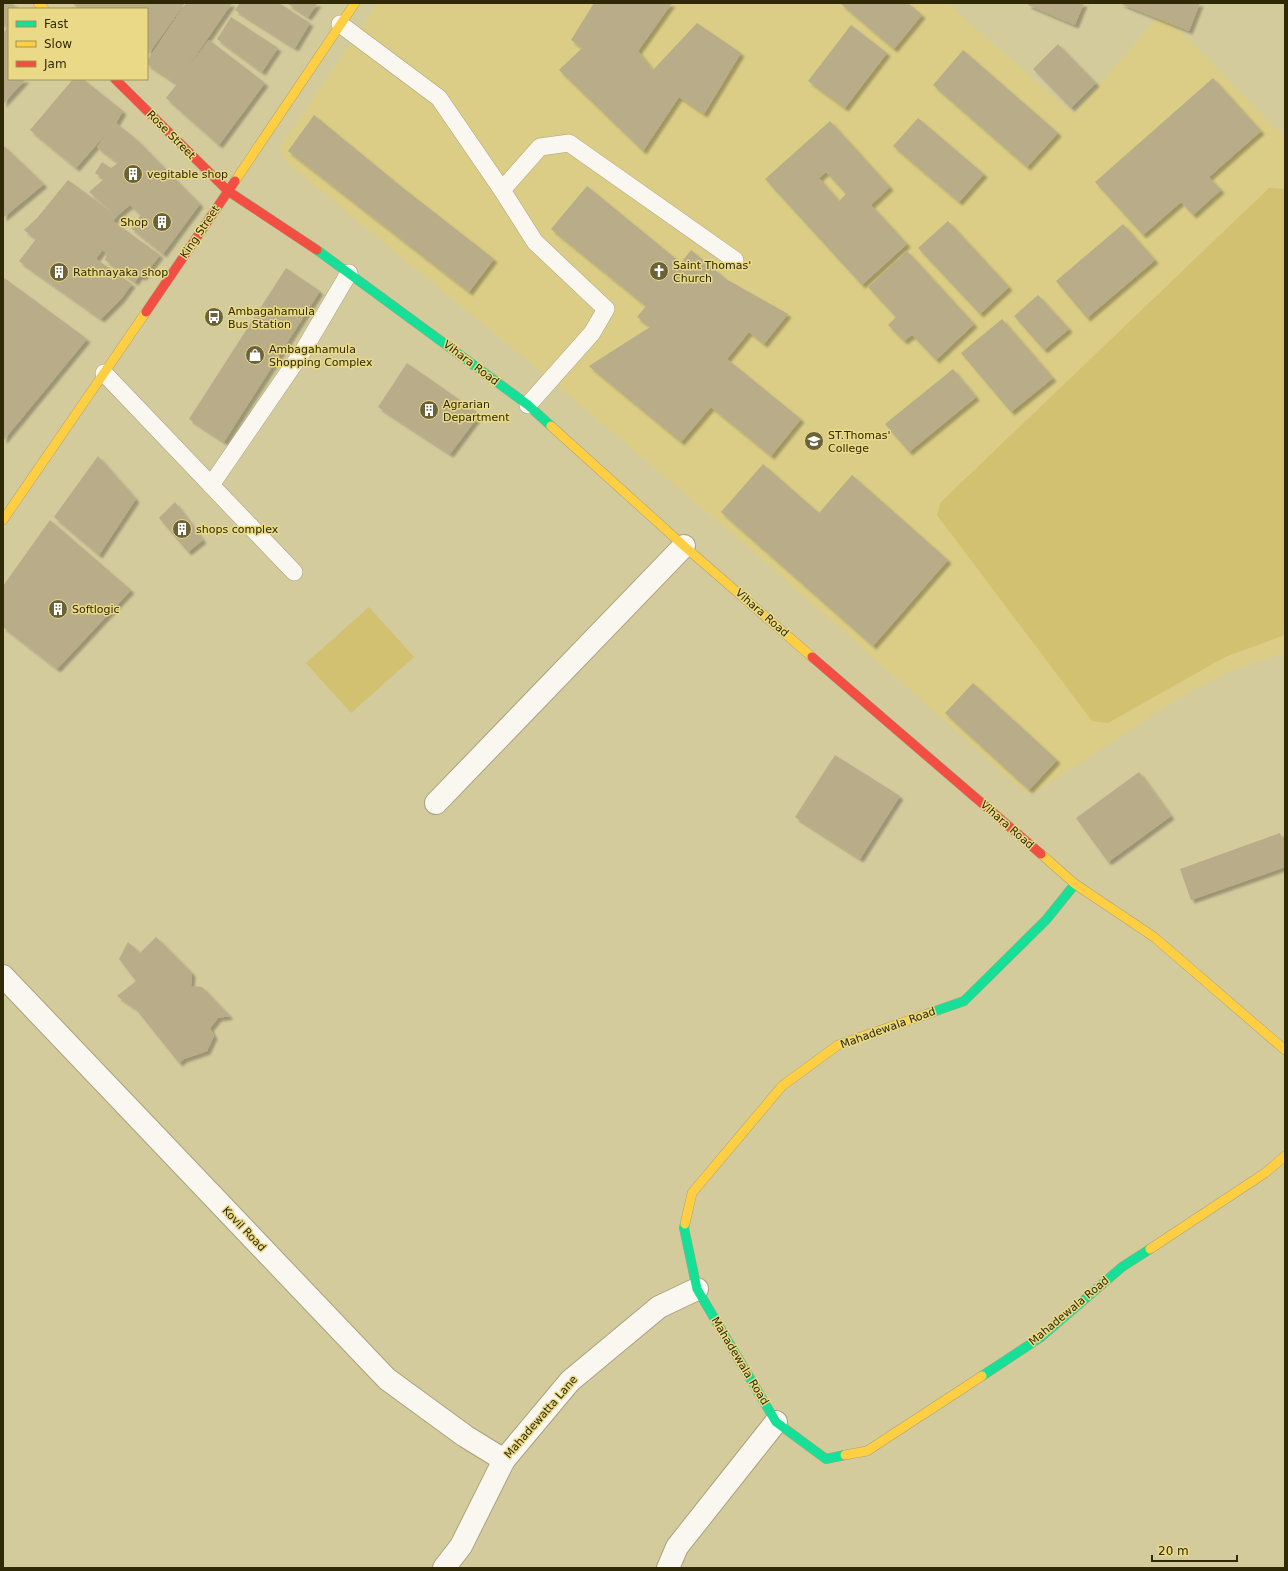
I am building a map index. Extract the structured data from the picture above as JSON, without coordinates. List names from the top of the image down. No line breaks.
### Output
{"streets":{"street":["Rose Street","King Street","Vihara Road","Mahadewala Road","Kovil Road","Mahadewatta Lane"]},"crossings":[["Rose Street","King Street"],["Rose Street","Vihara Road"],["King Street","Vihara Road"],["Vihara Road","Mahadewala Road"],["Mahadewala Road","Mahadewatta Lane"],["Kovil Road","Mahadewatta Lane"]],"places":{"building":["vegitable shop","Shop","Rathnayaka shop","Agrarian Department","shops complex","Softlogic"],"church":["Saint Thomas' Church"],"bus stop":["Ambagahamula Bus Station"],"shop":["Ambagahamula Shopping Complex"],"school or university":["ST.Thomas' College"]},"legend":["Fast","Slow","Jam"],"scale_bar":"20 m"}
